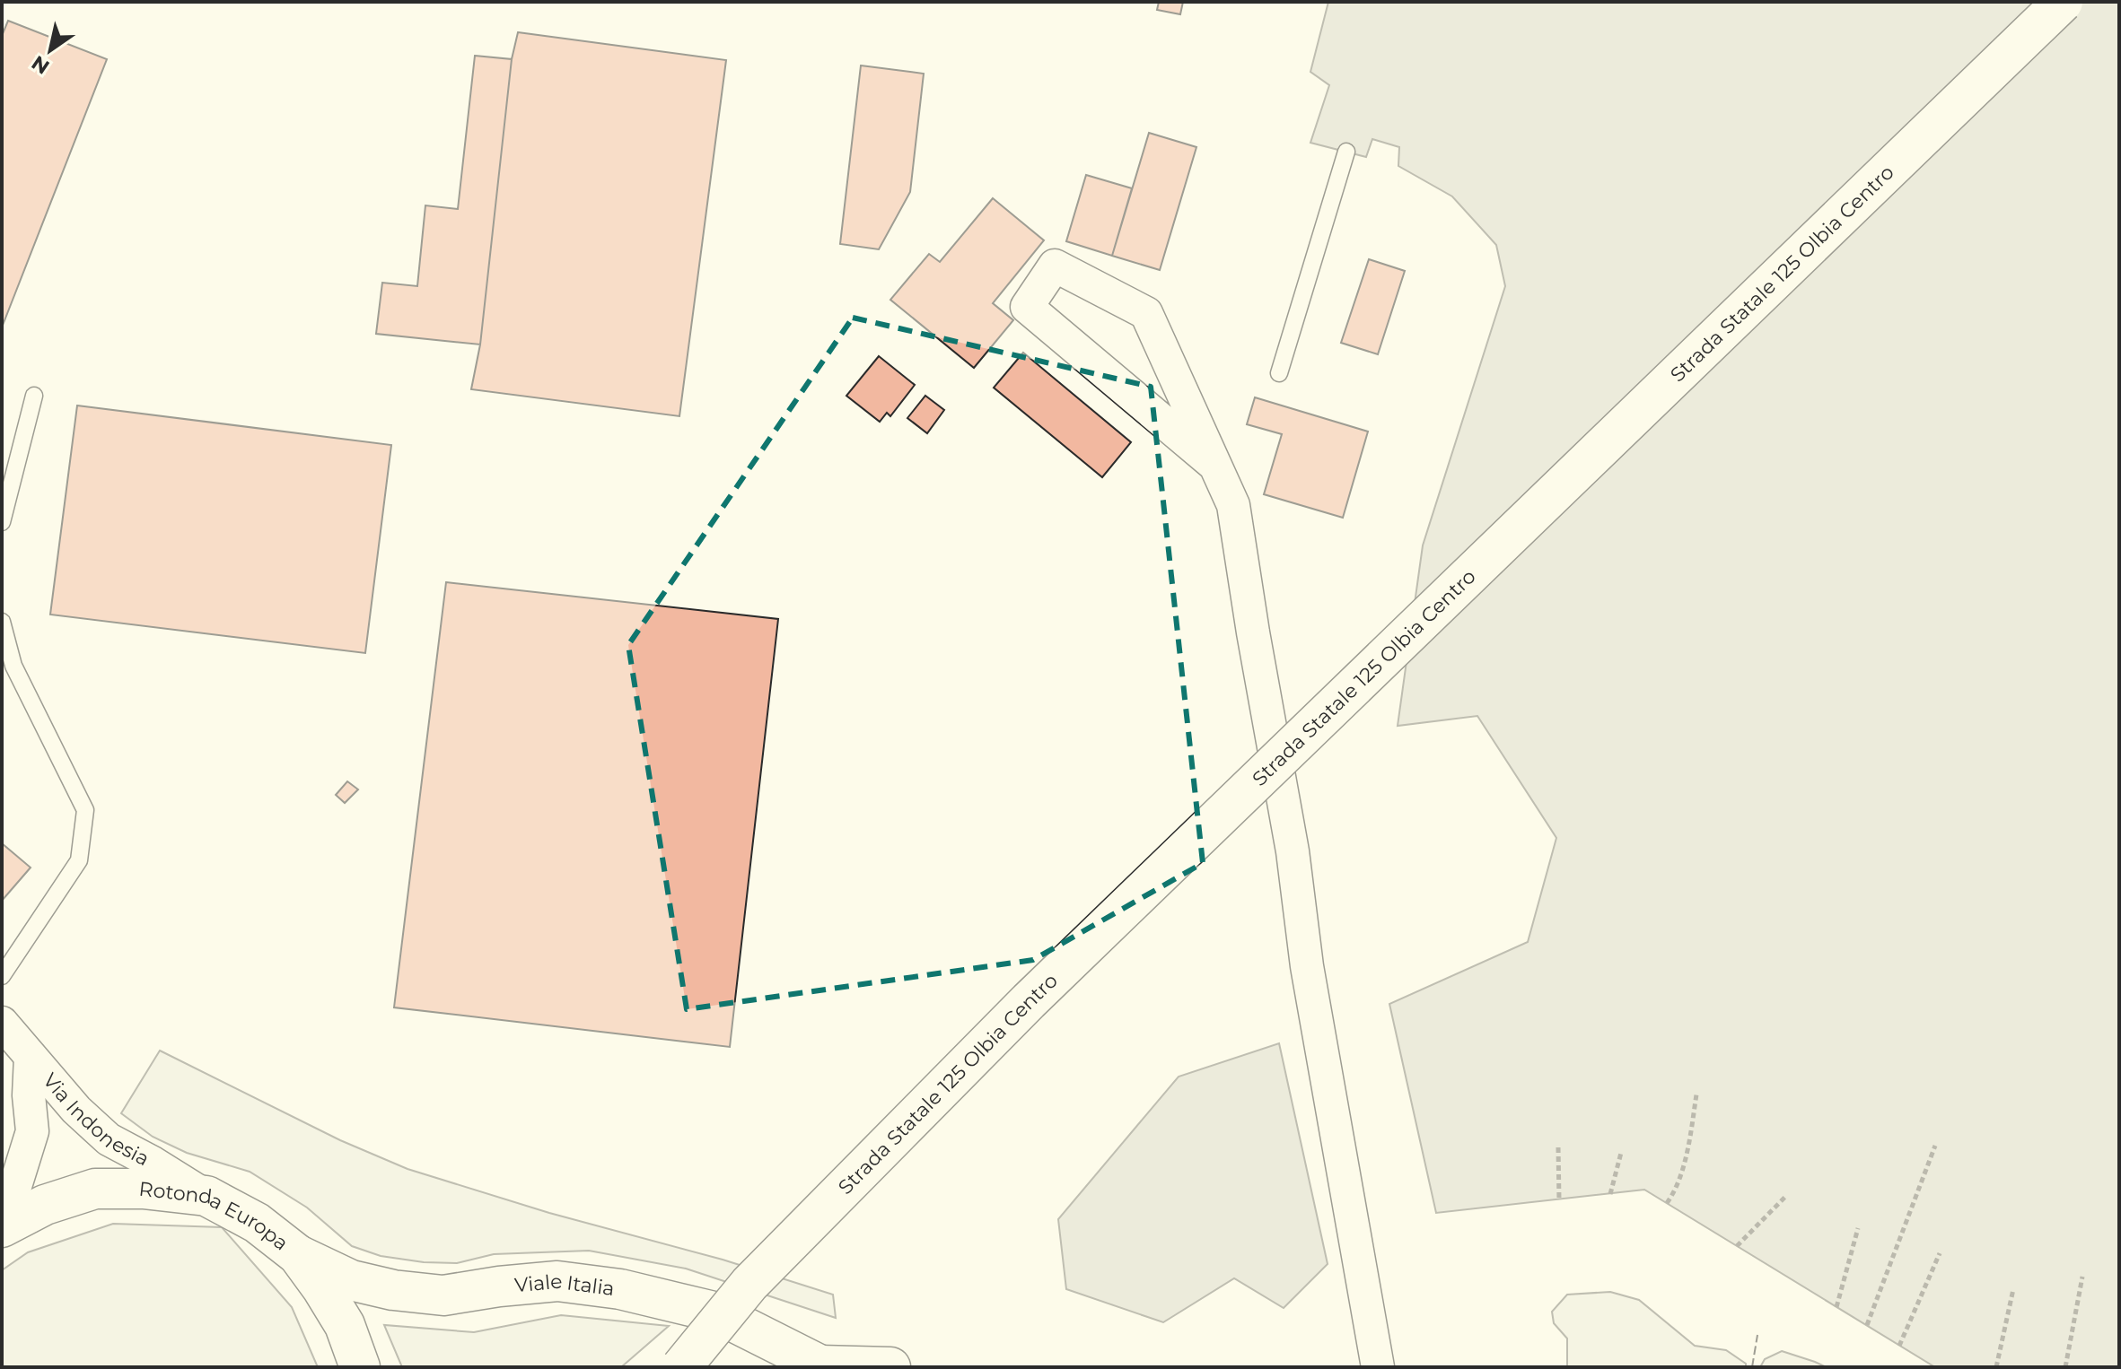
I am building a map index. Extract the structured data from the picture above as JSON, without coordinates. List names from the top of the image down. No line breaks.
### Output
{"streets":{"main road":["Strada Statale 125 Olbia Centro","Rotonda Europa","Viale Italia"],"street":["Via Indonesia"]},"crossings":[["Via Indonesia","Rotonda Europa"],["Rotonda Europa","Viale Italia"]],"north":"bottom left"}
